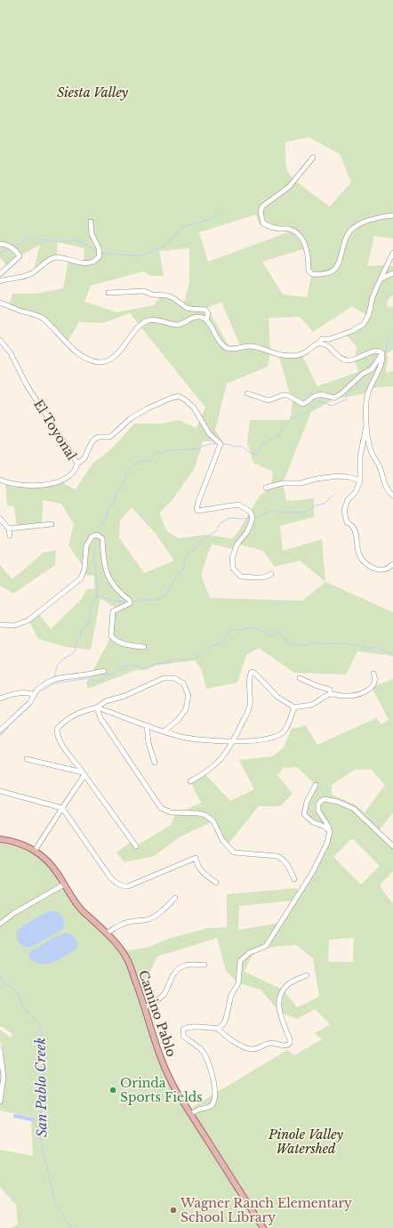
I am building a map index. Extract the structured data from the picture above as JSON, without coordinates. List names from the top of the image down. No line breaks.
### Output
{"streets":{"main road":["Camino Pablo"],"street":["El Toyonal"]},"water":["San Pablo Creek"],"parks":["Siesta Valley","Pinole Valley Watershed"],"places":["Orinda Sports Fields","Wagner Ranch Elementary School Library"]}
